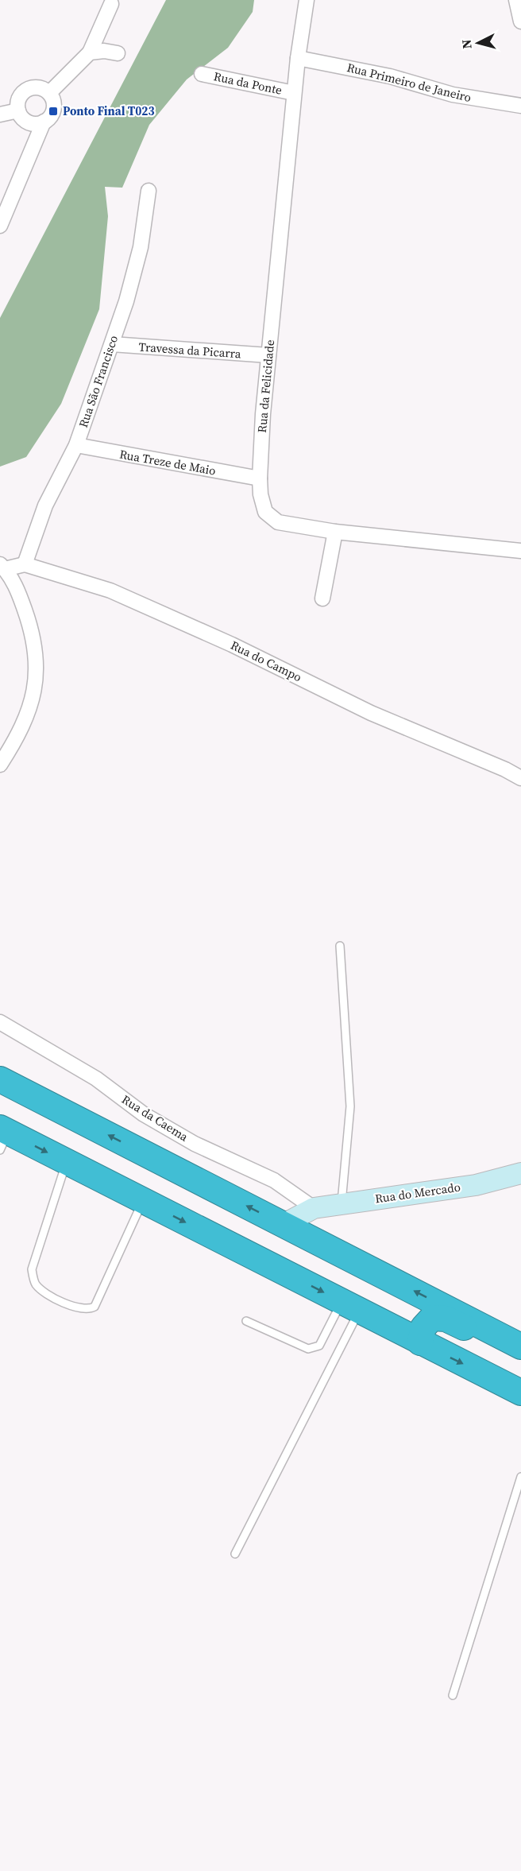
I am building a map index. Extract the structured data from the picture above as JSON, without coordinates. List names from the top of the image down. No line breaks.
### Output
{"streets":{"street":["Rua Primeiro de Janeiro","Rua da Ponte","Travessa da Picarra","Rua São Francisco","Rua da Felicidade","Rua Treze de Maio","Rua do Campo","Rua da Caema","Rua do Mercado"]},"crossings":[["Rua Primeiro de Janeiro","Rua da Felicidade"],["Rua da Ponte","Rua da Felicidade"],["Travessa da Picarra","Rua São Francisco"],["Travessa da Picarra","Rua da Felicidade"],["Rua São Francisco","Rua Treze de Maio"],["Rua São Francisco","Rua do Campo"],["Rua da Felicidade","Rua Treze de Maio"],["Rua da Caema","Rua do Mercado"]],"places":{"transit":["Ponto Final T023"]},"north":"left"}
